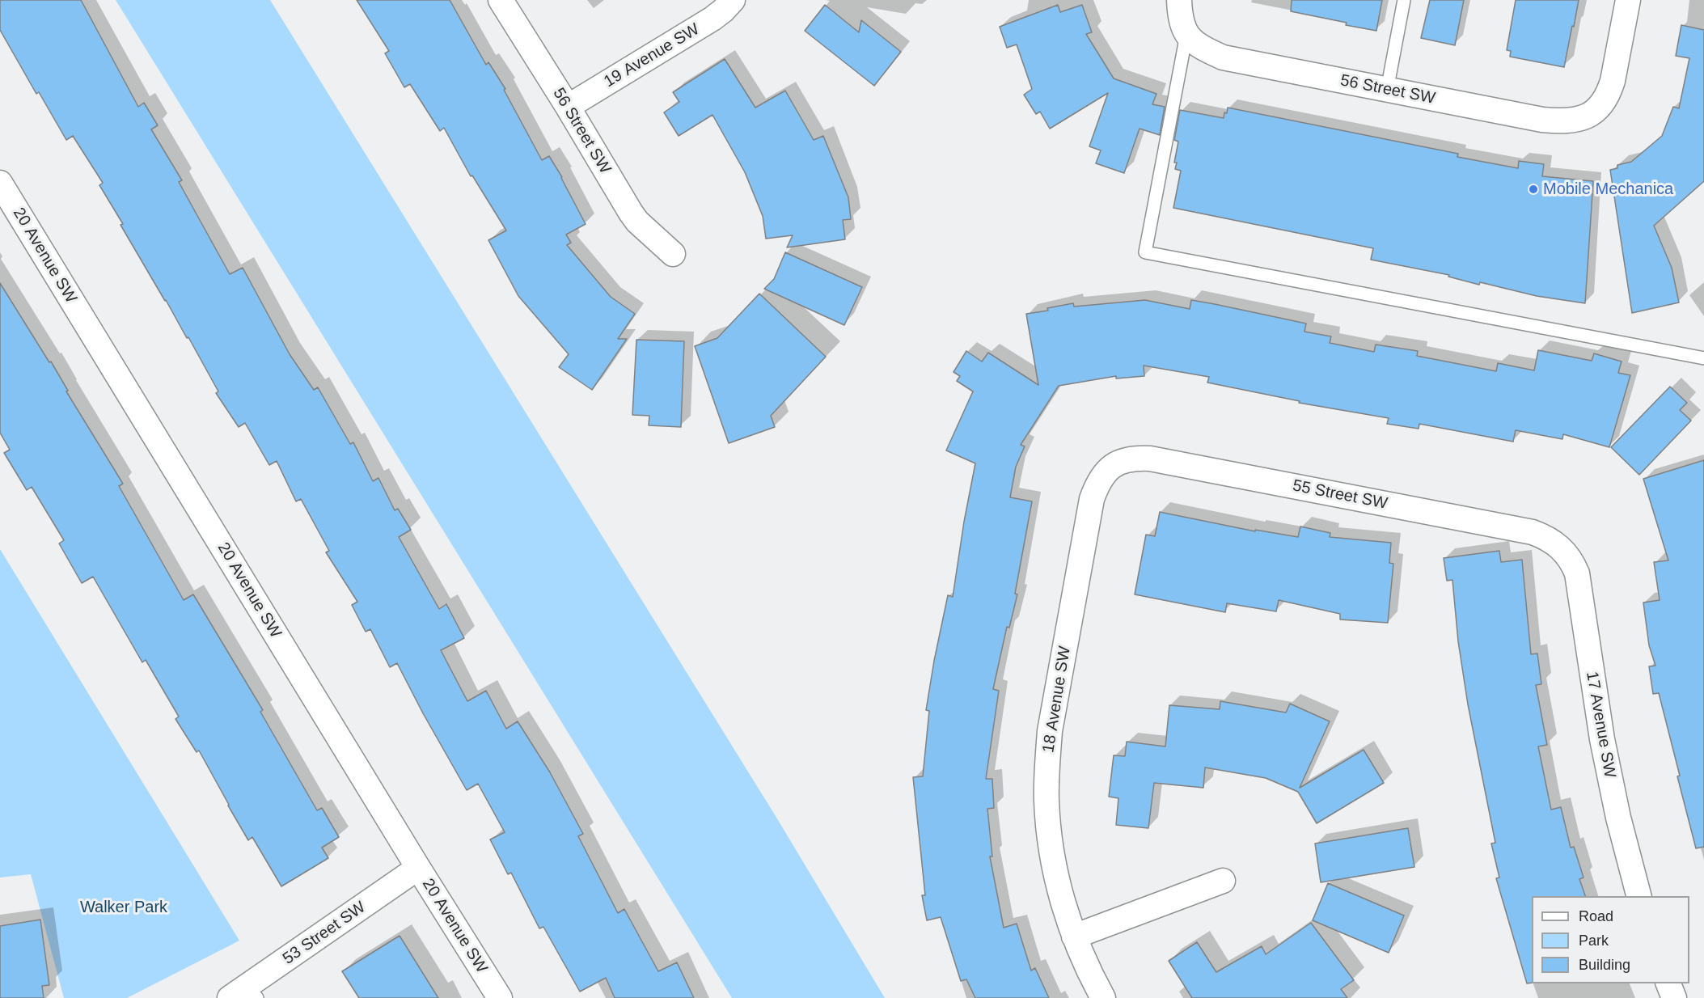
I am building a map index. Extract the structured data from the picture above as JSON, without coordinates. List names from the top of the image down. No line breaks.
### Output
{"streets":{"street":["19 Avenue SW","56 Street SW","20 Avenue SW","55 Street SW","18 Avenue SW","17 Avenue SW","53 Street SW"]},"crossings":[["19 Avenue SW","56 Street SW"],["20 Avenue SW","53 Street SW"],["55 Street SW","18 Avenue SW"],["55 Street SW","17 Avenue SW"]],"parks":["Walker Park"],"places":["Mobile Mechanica"],"legend":["Road","Park","Building"]}
